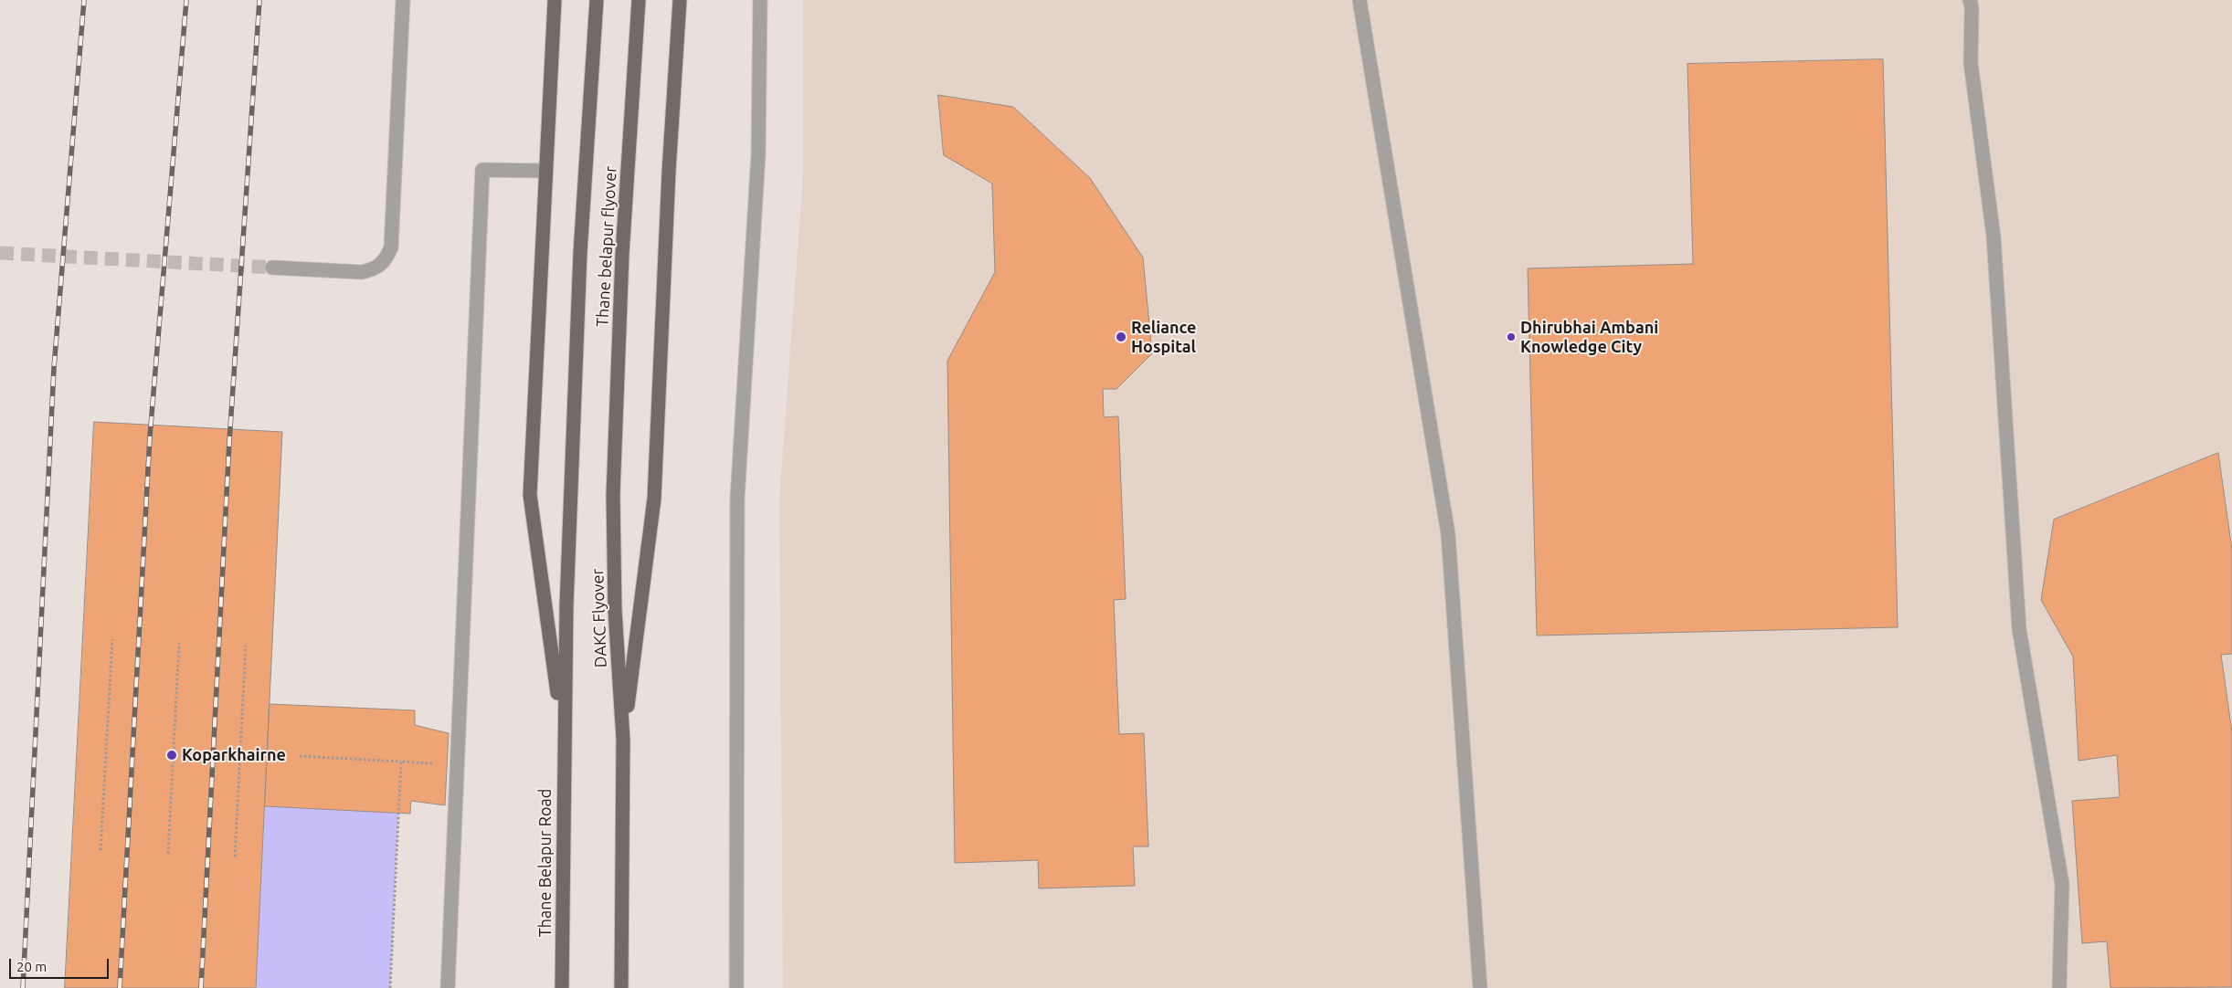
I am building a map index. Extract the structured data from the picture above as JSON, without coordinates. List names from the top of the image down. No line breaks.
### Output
{"streets":{"main road":["Thane belapur flyover","DAKC Flyover","Thane Belapur Road"]},"crossings":[["Thane belapur flyover","DAKC Flyover"],["DAKC Flyover","Thane Belapur Road"]],"places":["Reliance Hospital","Dhirubhai Ambani Knowledge City","Koparkhairne"],"scale_bar":"20 m"}
